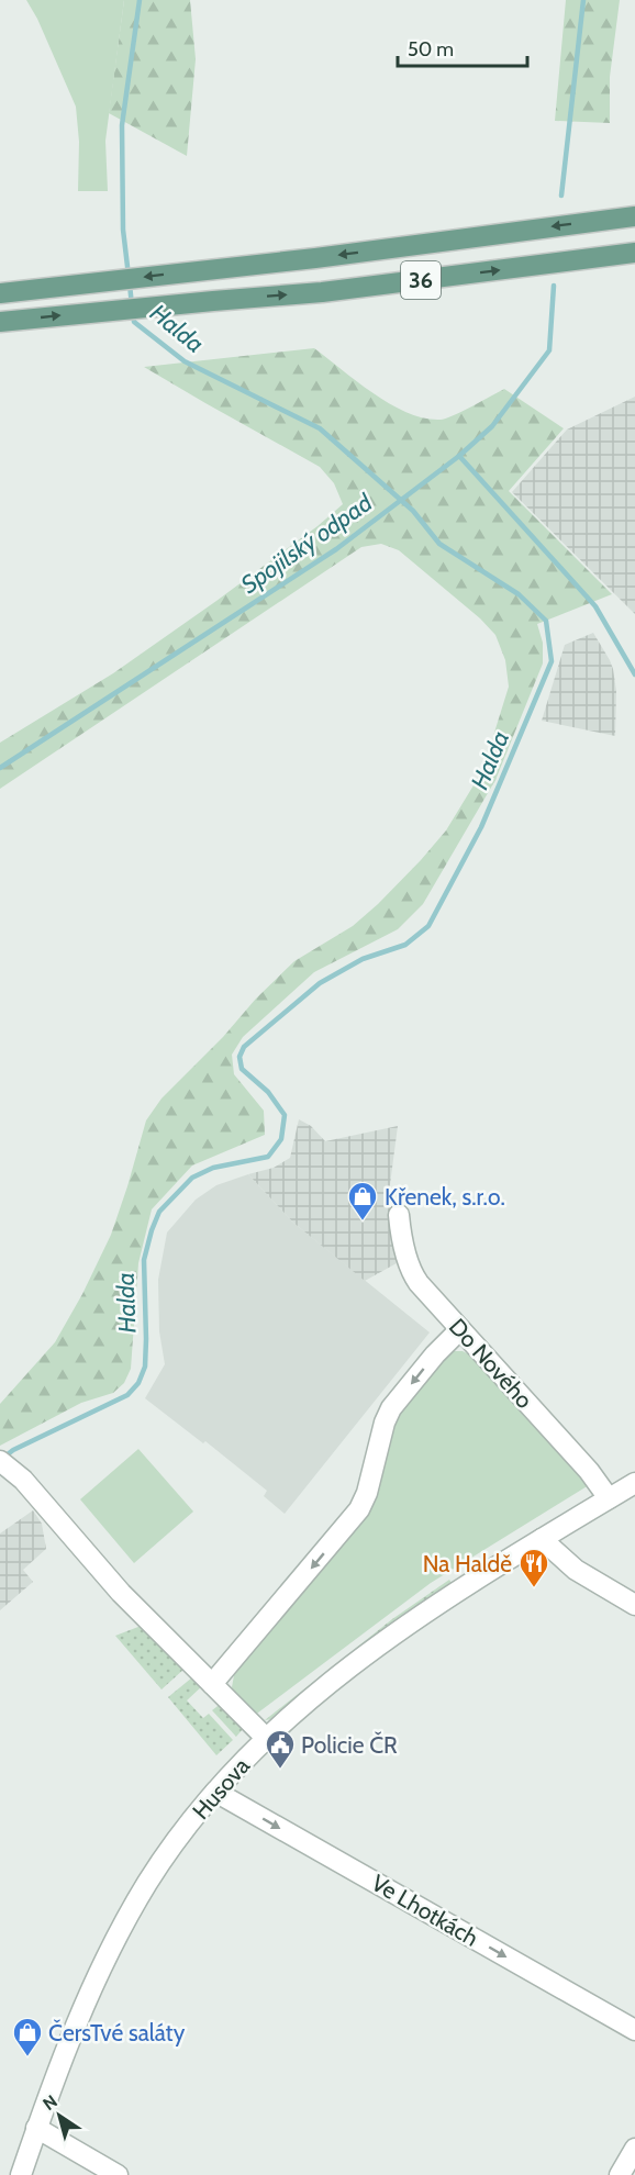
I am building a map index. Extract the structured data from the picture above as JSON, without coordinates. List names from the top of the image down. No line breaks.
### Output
{"streets":{"main road":["36"],"street":["Do Nového","Husova","Ve Lhotkách"]},"crossings":[["Do Nového","Husova"],["Husova","Ve Lhotkách"]],"one_way":["Ve Lhotkách"],"water":["Halda","Spojilský odpad"],"places":{"shop":["Křenek, s.r.o.","ČersTvé saláty"],"restaurant":["Na Haldě"],"public building":["Policie ČR"]},"scale_bar":"50 m","north":"top left"}
